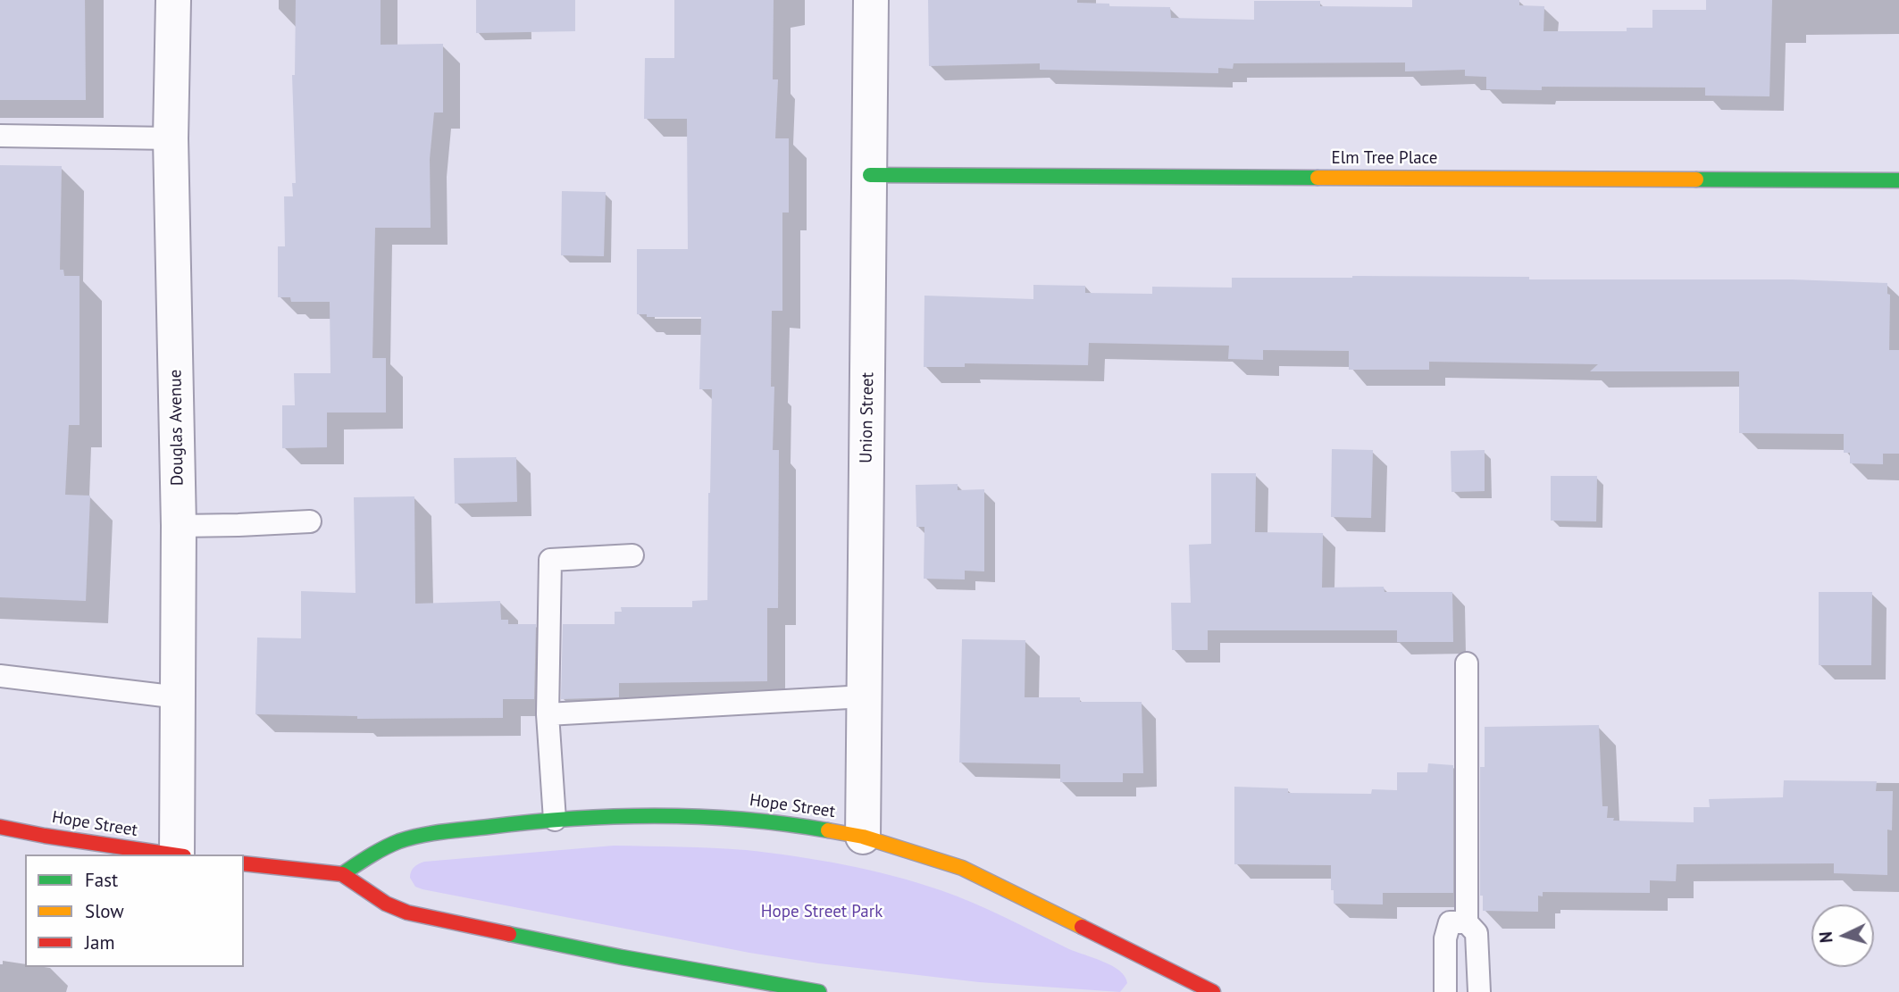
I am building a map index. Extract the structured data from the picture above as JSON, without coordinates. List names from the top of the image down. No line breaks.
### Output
{"streets":{"main road":["Elm Tree Place","Hope Street"],"street":["Union Street","Douglas Avenue"]},"crossings":[["Elm Tree Place","Union Street"],["Union Street","Hope Street"]],"parks":["Hope Street Park"],"legend":["Fast","Slow","Jam"],"north":"left"}
